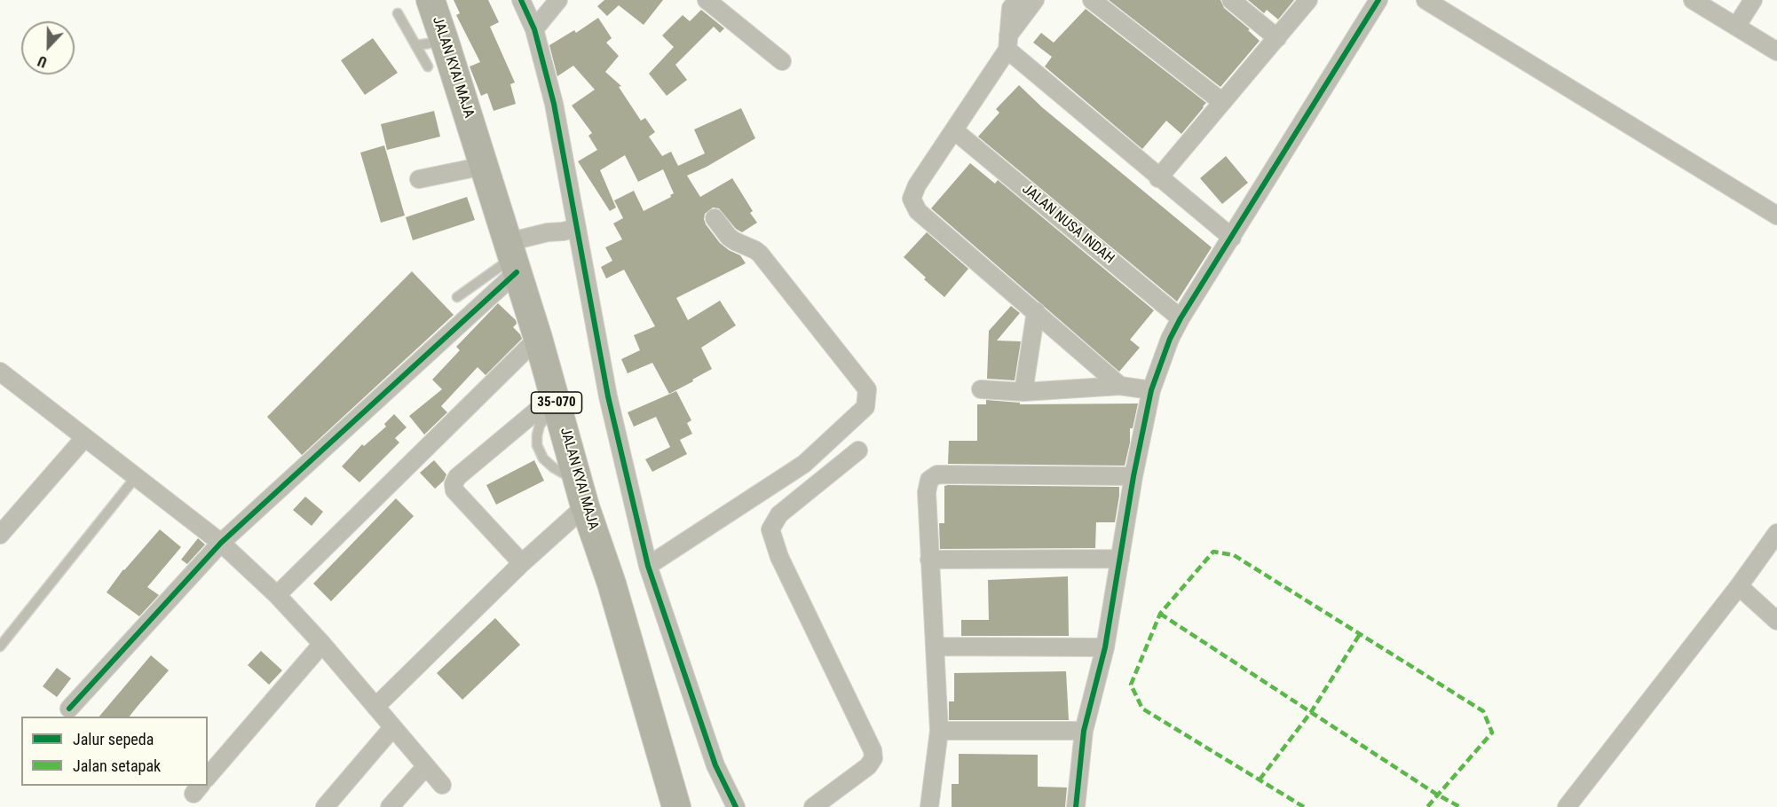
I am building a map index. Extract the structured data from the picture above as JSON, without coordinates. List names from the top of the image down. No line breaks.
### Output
{"streets":{"main road":["JALAN KYAI MAJA","35-070"],"street":["JALAN NUSA INDAH"]},"legend":["Jalur sepeda","Jalan setapak"],"north":"bottom"}
